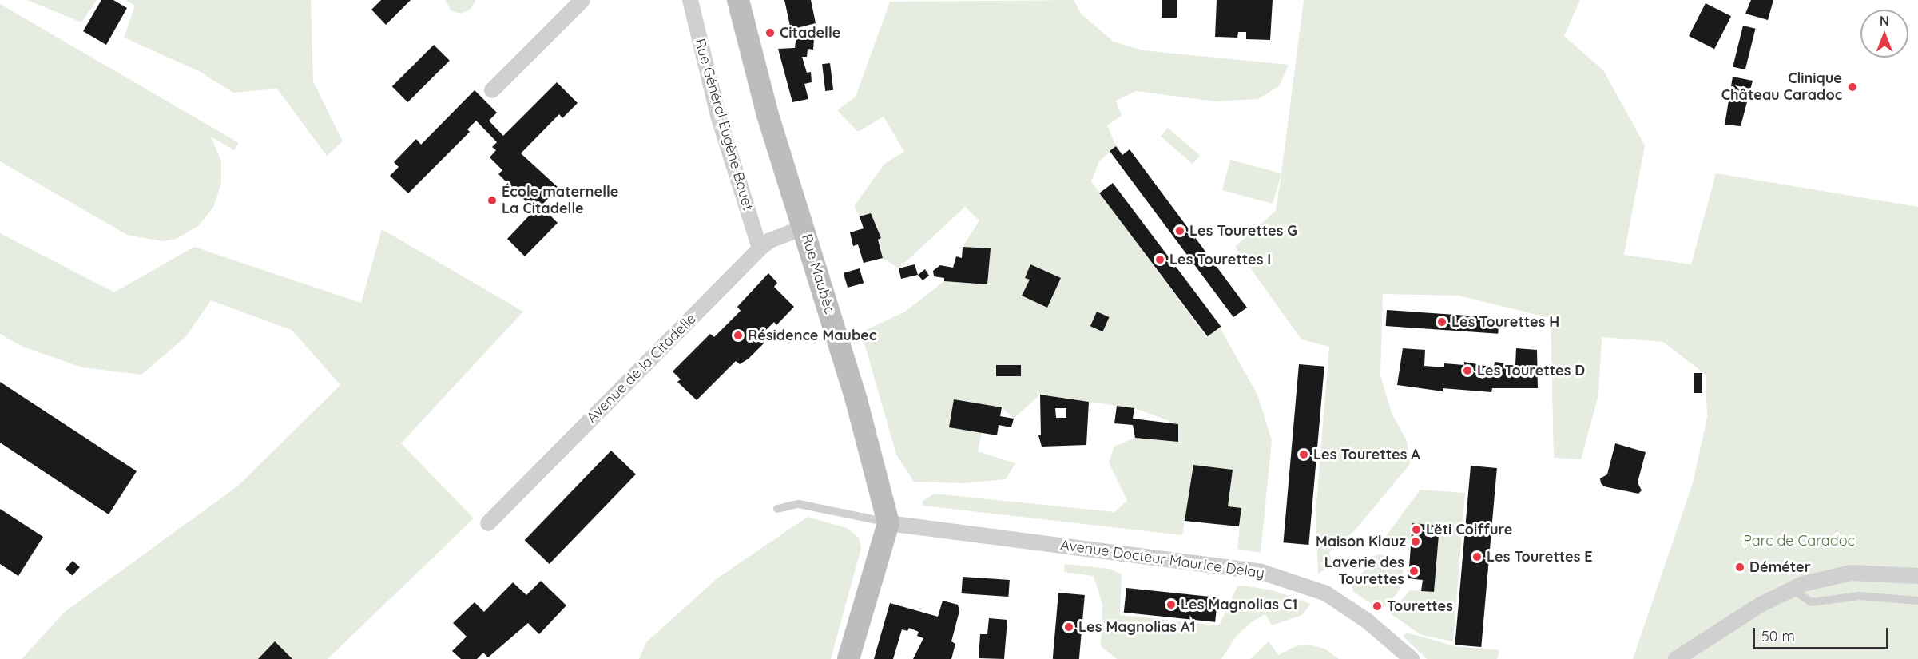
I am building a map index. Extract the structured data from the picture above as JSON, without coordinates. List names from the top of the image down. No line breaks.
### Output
{"streets":{"main road":["Rue Maubèc"],"street":["Rue Général Eugène Bouet","Avenue de la Citadelle","Avenue Docteur Maurice Delay"]},"crossings":[["Rue Général Eugène Bouet","Avenue de la Citadelle"],["Rue Maubèc","Avenue de la Citadelle"],["Rue Maubèc","Avenue Docteur Maurice Delay"]],"parks":["Parc de Caradoc"],"places":["Citadelle","Clinique Château Caradoc","École maternelle La Citadelle","Les Tourettes G","Les Tourettes I","Les Tourettes H","Résidence Maubec","Les Tourettes D","Les Tourettes A","Lëti Coiffure","Maison Klauz","Les Tourettes E","Déméter","Laverie des Tourettes","Les Magnolias C1","Tourettes","Les Magnolias A1"],"scale_bar":"50 m","north":"top"}
